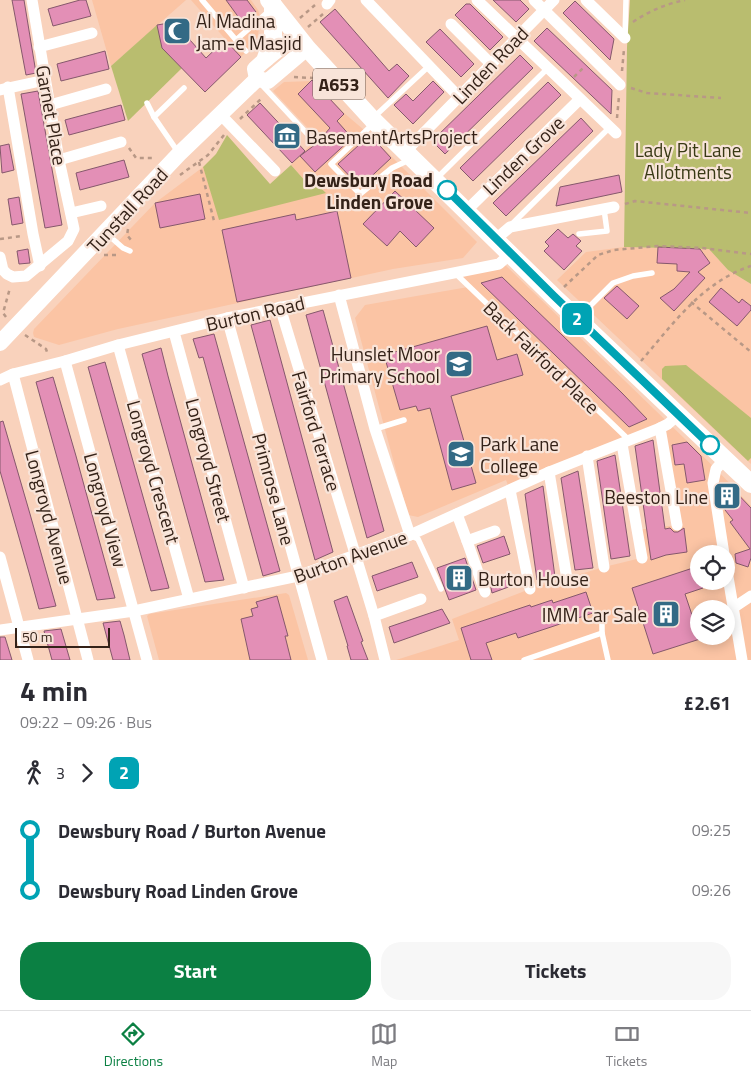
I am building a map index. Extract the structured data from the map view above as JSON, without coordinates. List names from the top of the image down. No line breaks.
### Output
{"streets":{"main road":["A653"],"street":["Linden Road","Garnet Place","Linden Grove","Tunstall Road","Burton Road","Fairford Terrace","Longroyd Street","Longroyd Crescent","Primrose Lane","Longroyd View","Longroyd Avenue","Burton Avenue"],"lane":["Back Fairford Place"]},"crossings":[["Linden Road","A653"],["A653","Linden Grove"],["A653","Tunstall Road"],["A653","Burton Road"],["A653","Burton Avenue"],["Garnet Place","Tunstall Road"],["Burton Road","Back Fairford Place"],["Burton Road","Fairford Terrace"],["Burton Road","Longroyd Street"],["Burton Road","Longroyd Crescent"],["Burton Road","Primrose Lane"],["Burton Road","Longroyd View"],["Burton Road","Longroyd Avenue"],["Back Fairford Place","Burton Avenue"],["Fairford Terrace","Burton Avenue"],["Longroyd Street","Burton Avenue"],["Longroyd Crescent","Burton Avenue"],["Primrose Lane","Burton Avenue"],["Longroyd View","Burton Avenue"],["Longroyd Avenue","Burton Avenue"]],"parks":["Lady Pit Lane Allotments"],"places":{"mosque":["Al Madina Jam-e Masjid"],"museum":["BasementArtsProject"],"other":["Dewsbury Road Linden Grove"],"school or university":["Hunslet Moor Primary School","Park Lane College"],"building":["Beeston Line","Burton House","IMM Car Sale"]},"lines":["bus line 2"],"scale_bar":"50 m","page":{"on_map":"2","scale":"50 m","heading":["4 min","09:22 – 09:26 · Bus","£2.61"],"legs":["3","2"],"list":[{"name":"Dewsbury Road / Burton Avenue","value":"09:25"},{"name":"Dewsbury Road Linden Grove","value":"09:26"}],"buttons":["Start","Tickets"],"tabs":["Directions","Map","Tickets"]}}
